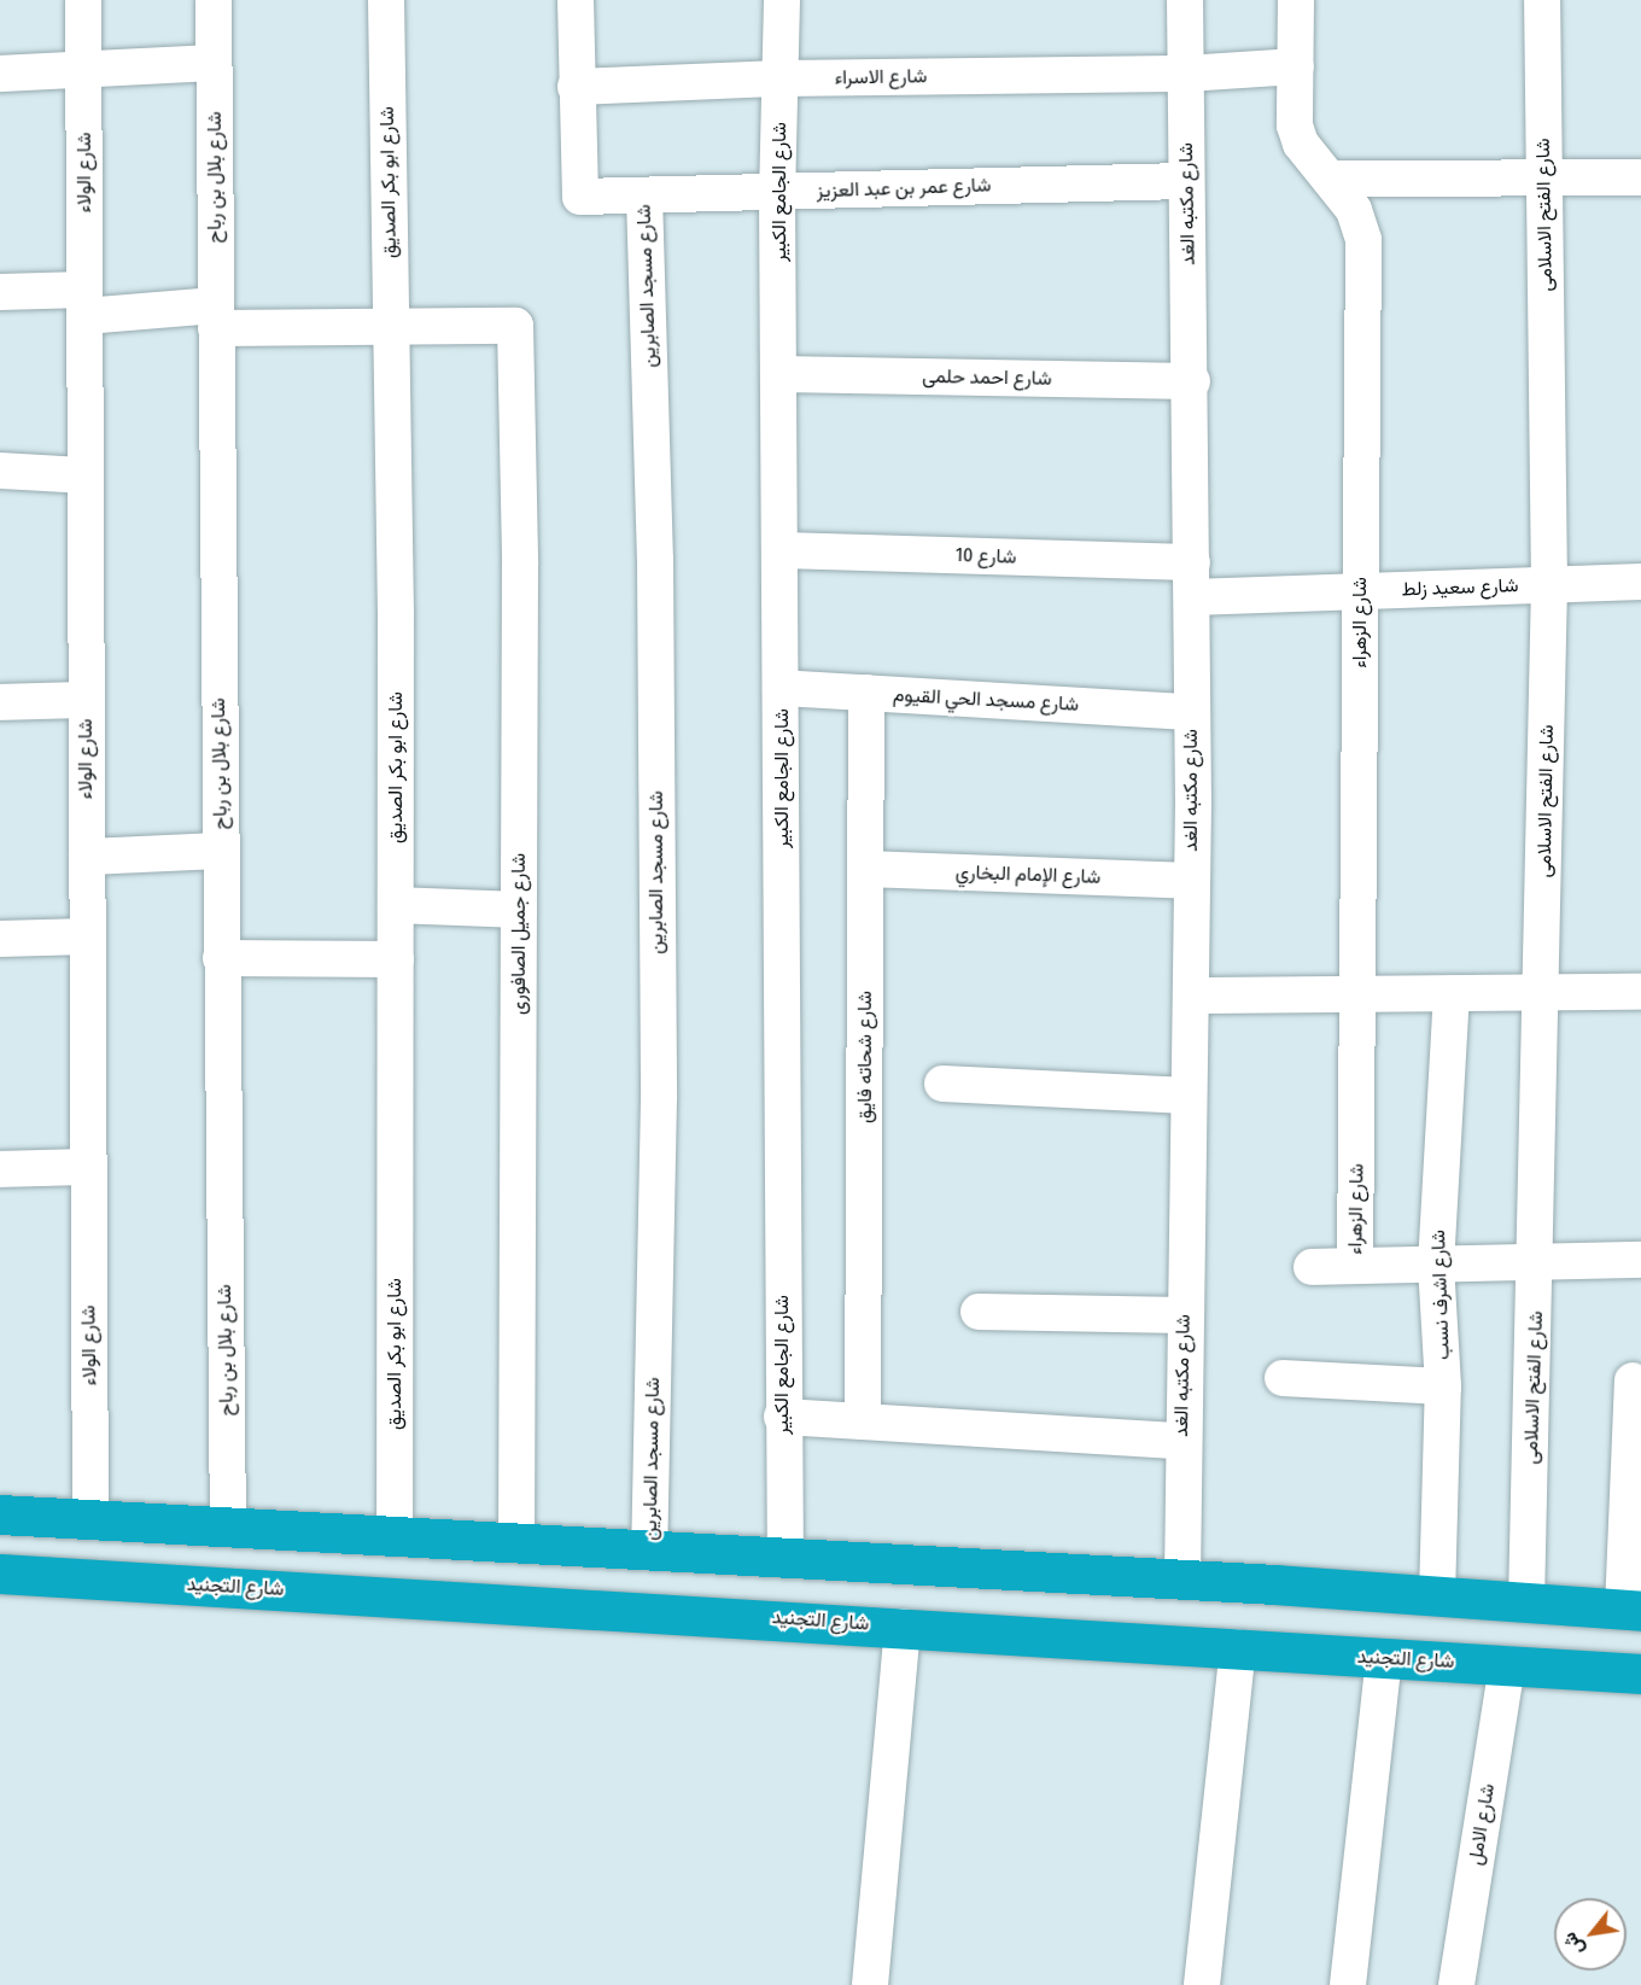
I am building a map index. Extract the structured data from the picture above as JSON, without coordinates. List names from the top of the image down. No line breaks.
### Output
{"streets":{"highway":["شارع التجنيد"],"street":["شارع الاسراء","شارع الولاء","شارع بلال بن رباح","شارع ابو بكر الصديق","شارع عمر بن عبد العزيز","شارع الجامع الكبير","شارع مكتبه الغد","شارع الفتح الاسلامى","شارع مسجد الصابرين","شارع احمد حلمى","شارع 10","شارع سعيد زلط","شارع الزهراء","شارع مسجد الحي القيوم","شارع الإمام البخاري","شارع جميل الصافورى","شارع شحاته فايق","شارع اشرف نسب","شارع الامل"]},"crossings":[["شارع الاسراء","شارع عمر بن عبد العزيز"],["شارع الاسراء","شارع الجامع الكبير"],["شارع الاسراء","شارع مكتبه الغد"],["شارع الاسراء","شارع الزهراء"],["شارع ابو بكر الصديق","شارع جميل الصافورى"],["شارع عمر بن عبد العزيز","شارع الجامع الكبير"],["شارع عمر بن عبد العزيز","شارع مكتبه الغد"],["شارع عمر بن عبد العزيز","شارع مسجد الصابرين"],["شارع الجامع الكبير","شارع احمد حلمى"],["شارع الجامع الكبير","شارع 10"],["شارع الجامع الكبير","شارع مسجد الحي القيوم"],["شارع مكتبه الغد","شارع احمد حلمى"],["شارع مكتبه الغد","شارع 10"],["شارع مكتبه الغد","شارع سعيد زلط"],["شارع مكتبه الغد","شارع مسجد الحي القيوم"],["شارع مكتبه الغد","شارع الإمام البخاري"],["شارع الفتح الاسلامى","شارع سعيد زلط"],["شارع 10","شارع سعيد زلط"],["شارع سعيد زلط","شارع الزهراء"],["شارع مسجد الحي القيوم","شارع شحاته فايق"],["شارع الإمام البخاري","شارع شحاته فايق"],["شارع التجنيد","شارع الامل"]],"north":"bottom left"}
